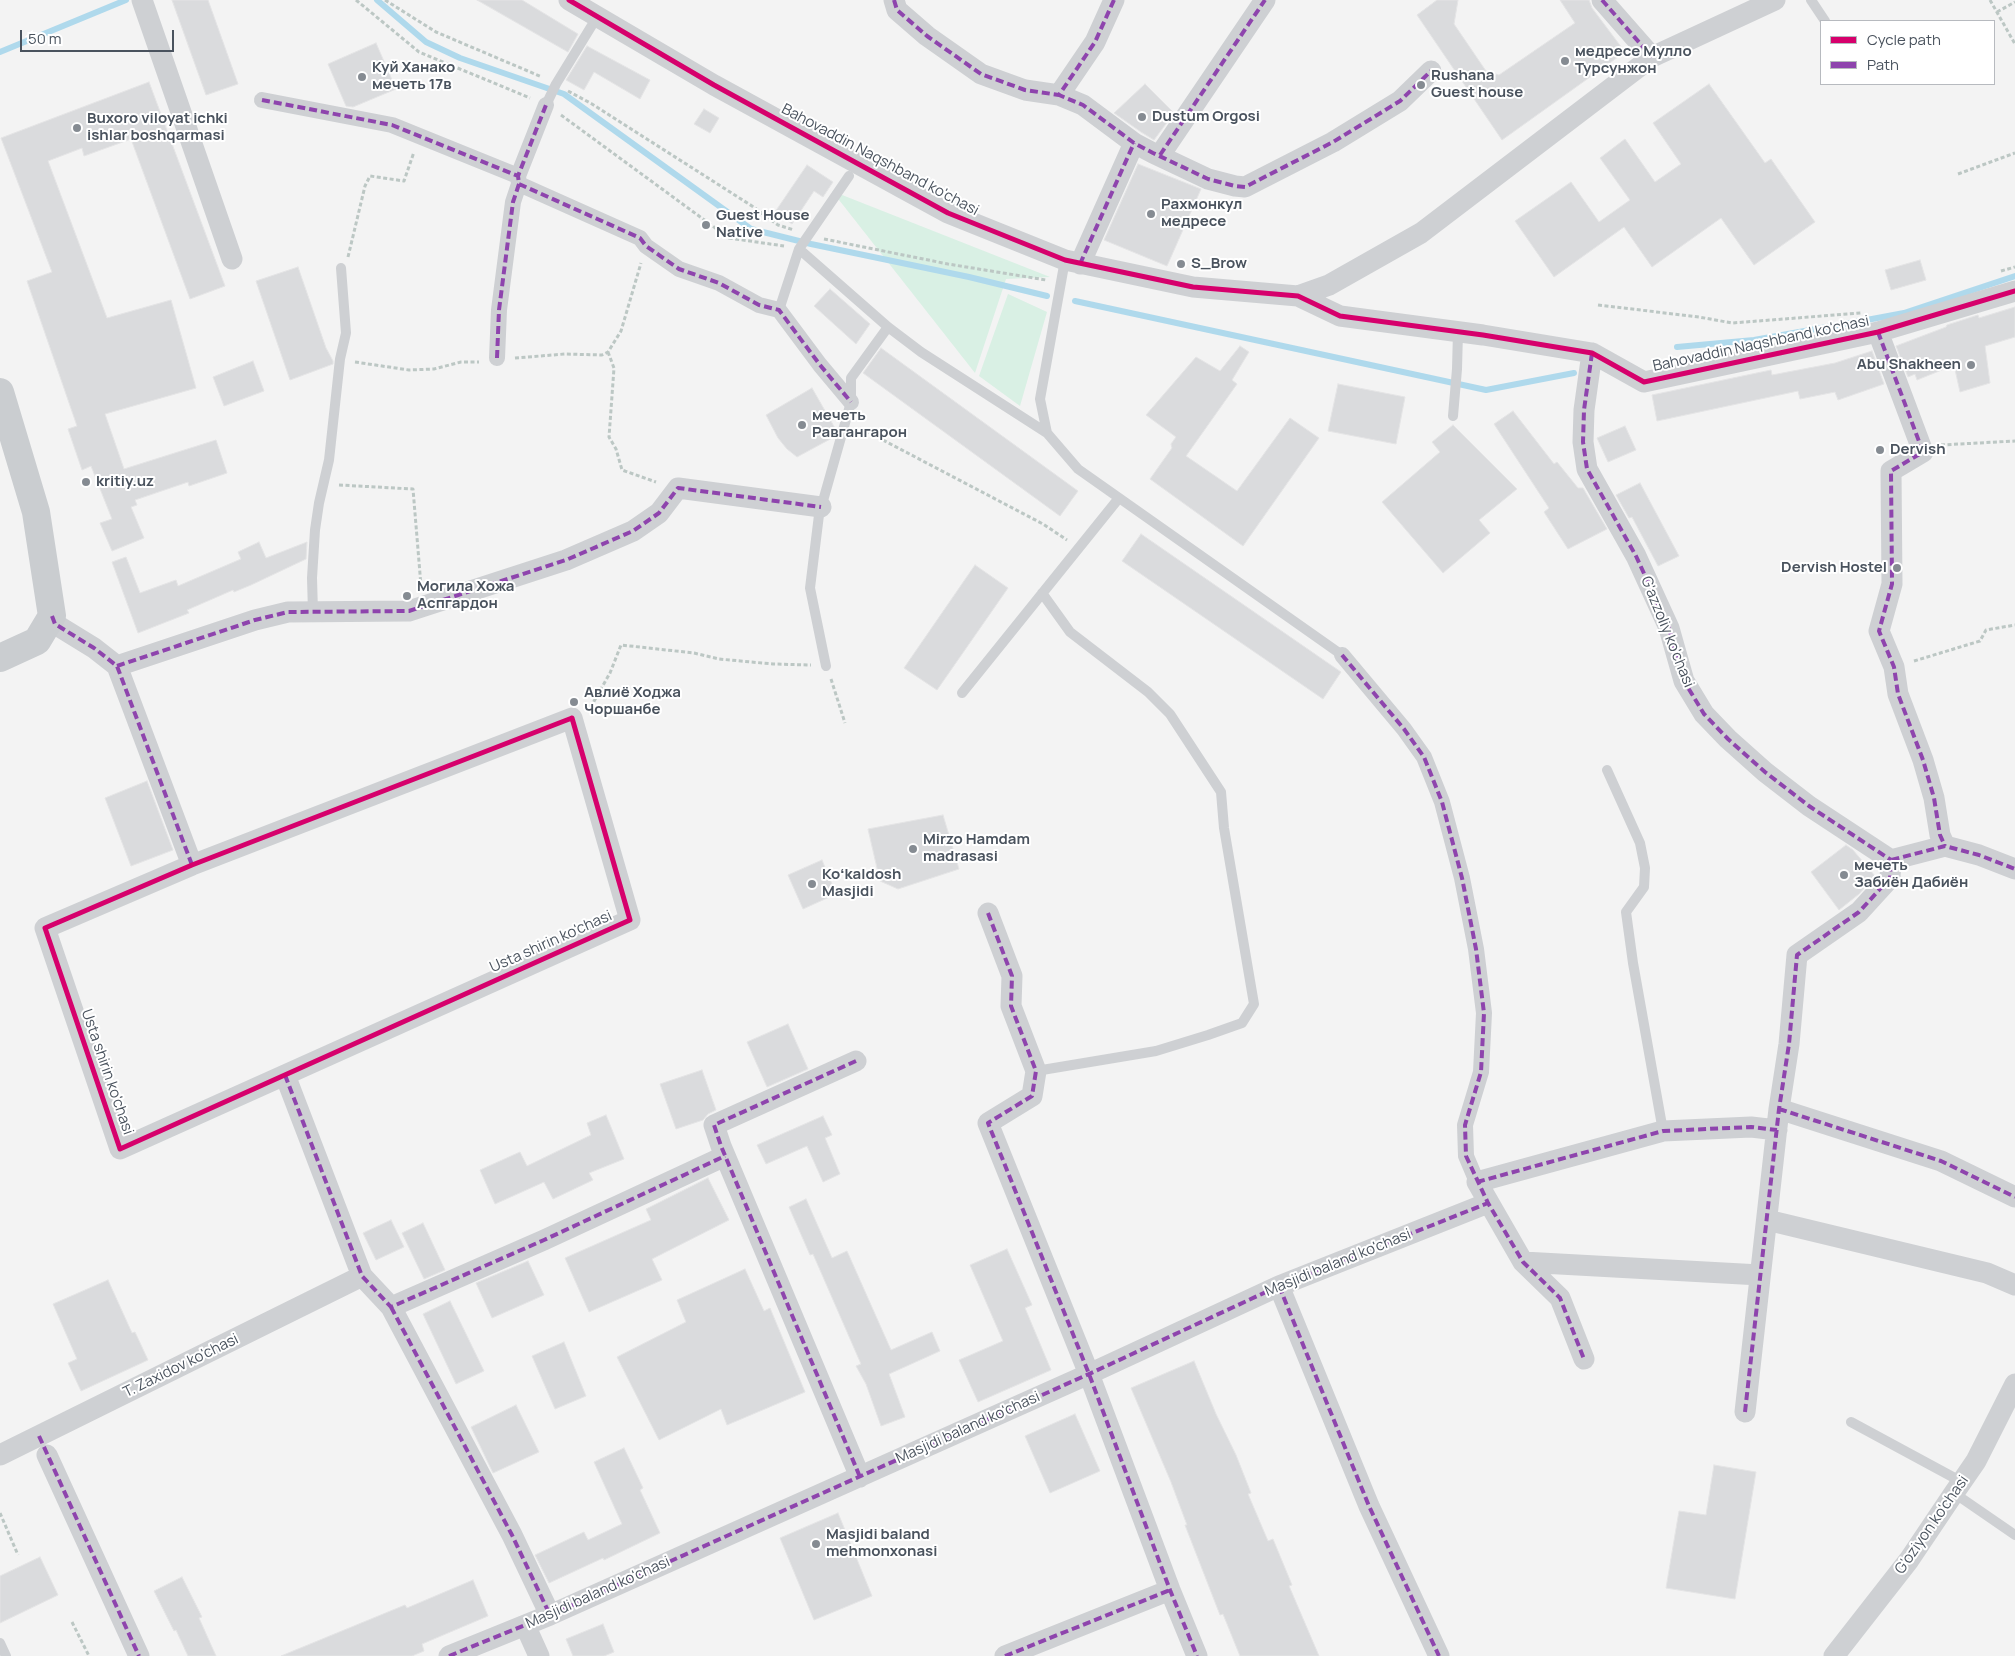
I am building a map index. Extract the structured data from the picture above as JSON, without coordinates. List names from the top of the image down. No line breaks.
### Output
{"streets":{"street":["Bahovaddin Naqshband ko'chasi","G'azzoliy ko'chasi","Usta shirin ko'chasi","Masjidi baland ko'chasi","T. Zaxidov ko'chasi","G'oziyon ko'chasi"]},"crossings":[["Bahovaddin Naqshband ko'chasi","G'azzoliy ko'chasi"]],"places":["медресе Мулло Турсунжон","Куй Ханако мечеть 17в","Rushana Guest house","Dustum Orgosi","Buxoro viloyat ichki ishlar boshqarmasi","Рахмонкул медресе","Guest House Native","S_Brow","Abu Shakheen","мечеть Равгангарон","Dervish","kritiy.uz","Dervish Hostel","Могила Хожа Аспгардон","Авлиё Ходжа Чоршанбе","Mirzo Hamdam madrasasi","мечеть Забиён Дабиён","Koʻkaldosh Masjidi","Masjidi baland mehmonxonasi"],"legend":["Cycle path","Path"],"scale_bar":"50 m"}
